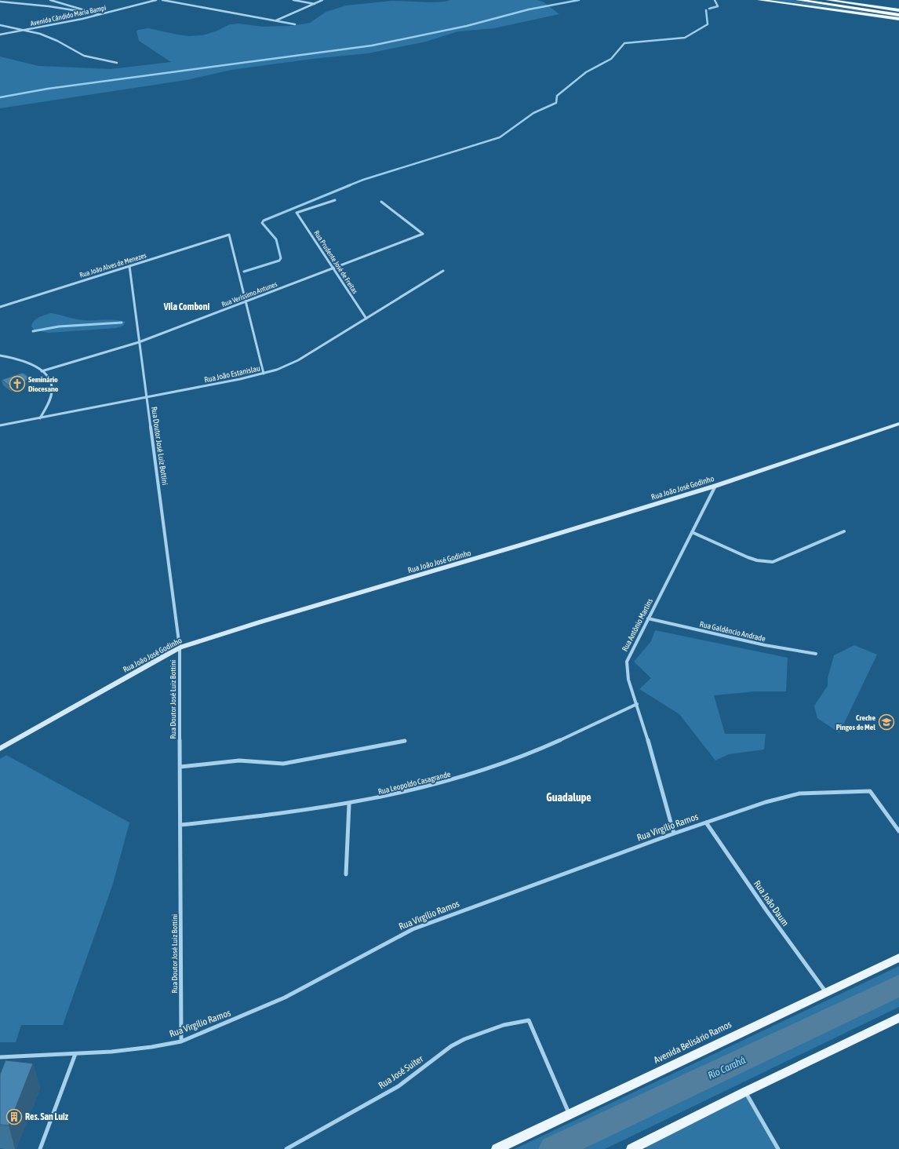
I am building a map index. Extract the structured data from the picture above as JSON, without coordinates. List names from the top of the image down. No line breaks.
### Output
{"streets":{"main road":["Avenida Belisário Ramos"],"street":["Avenida Cândido Maria Bampi","Rua Prudente José de Freitas","Rua João Alves de Menezes","Rua Veríssimo Antunes","Rua João Estanislau","Rua Doutor José Luiz Bottini","Rua João José Godinho","Rua Antônio Martins","Rua Galdêncio Andrade","Rua Leopoldo Casagrande","Rua Virgílio Ramos","Rua João Daum","Rua José Suiter"]},"crossings":[["Rua Prudente José de Freitas","Rua Veríssimo Antunes"],["Rua Prudente José de Freitas","Rua João Estanislau"],["Rua João Alves de Menezes","Rua Veríssimo Antunes"],["Rua João Alves de Menezes","Rua Doutor José Luiz Bottini"],["Rua Veríssimo Antunes","Rua Doutor José Luiz Bottini"],["Rua João Estanislau","Rua Doutor José Luiz Bottini"],["Rua Doutor José Luiz Bottini","Rua João José Godinho"],["Rua Doutor José Luiz Bottini","Rua Leopoldo Casagrande"],["Rua Doutor José Luiz Bottini","Rua Virgílio Ramos"],["Rua João José Godinho","Rua Antônio Martins"],["Rua Antônio Martins","Rua Galdêncio Andrade"],["Rua Antônio Martins","Rua Leopoldo Casagrande"],["Rua Antônio Martins","Rua Virgílio Ramos"],["Rua Virgílio Ramos","Rua João Daum"],["Rua João Daum","Avenida Belisário Ramos"],["Avenida Belisário Ramos","Rua José Suiter"]],"districts":["Vila Comboni","Guadalupe"],"water":["Rio Carahá"],"places":{"church":["Seminário Diocesano"],"school or university":["Creche Pingos de Mel"],"building":["Res. San Luiz"]}}
